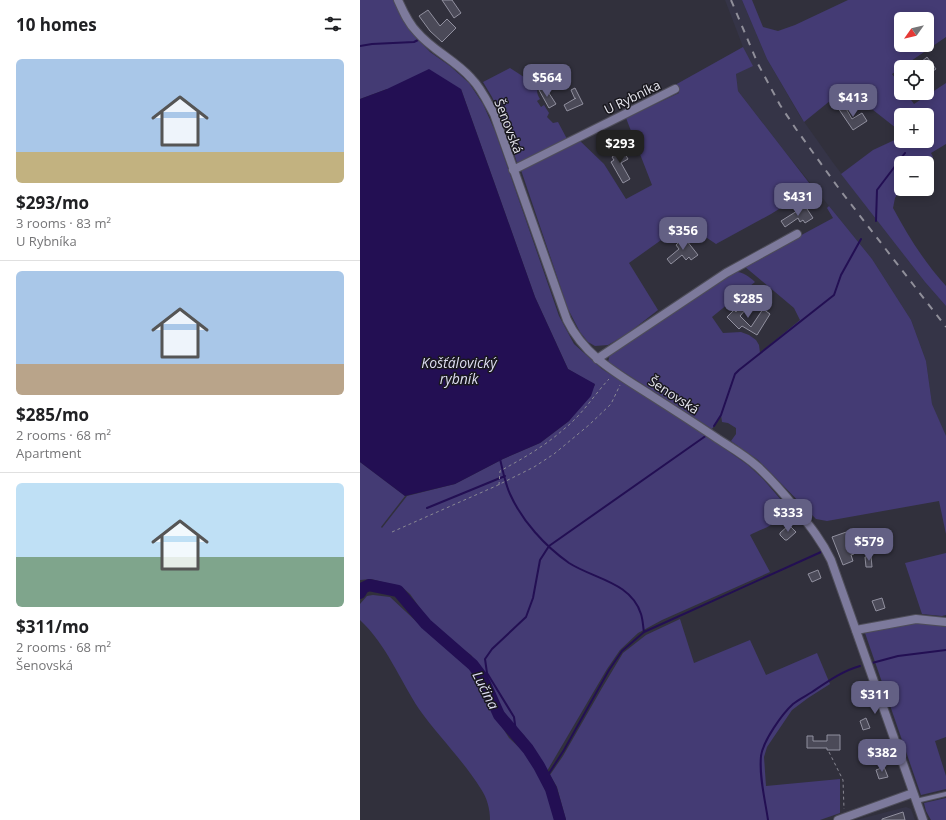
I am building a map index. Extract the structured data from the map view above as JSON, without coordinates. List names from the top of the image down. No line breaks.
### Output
{"streets":{"street":["U Rybníka","Šenovská"]},"crossings":[["U Rybníka","Šenovská"]],"water":["Košťálovický rybník","Lučina"],"north":"bottom left","page":{"heading":"10 homes","map_buttons":["+","−"],"list":[{"name":"$293/mo","note":"3 rooms · 83 m² · U Rybníka"},{"name":"$285/mo","note":"2 rooms · 68 m² · Apartment"},{"name":"$311/mo","note":"2 rooms · 68 m² · Šenovská"}],"price":["$564","$413","$293","$431","$356","$285","$333","$579","$311","$382"]}}
